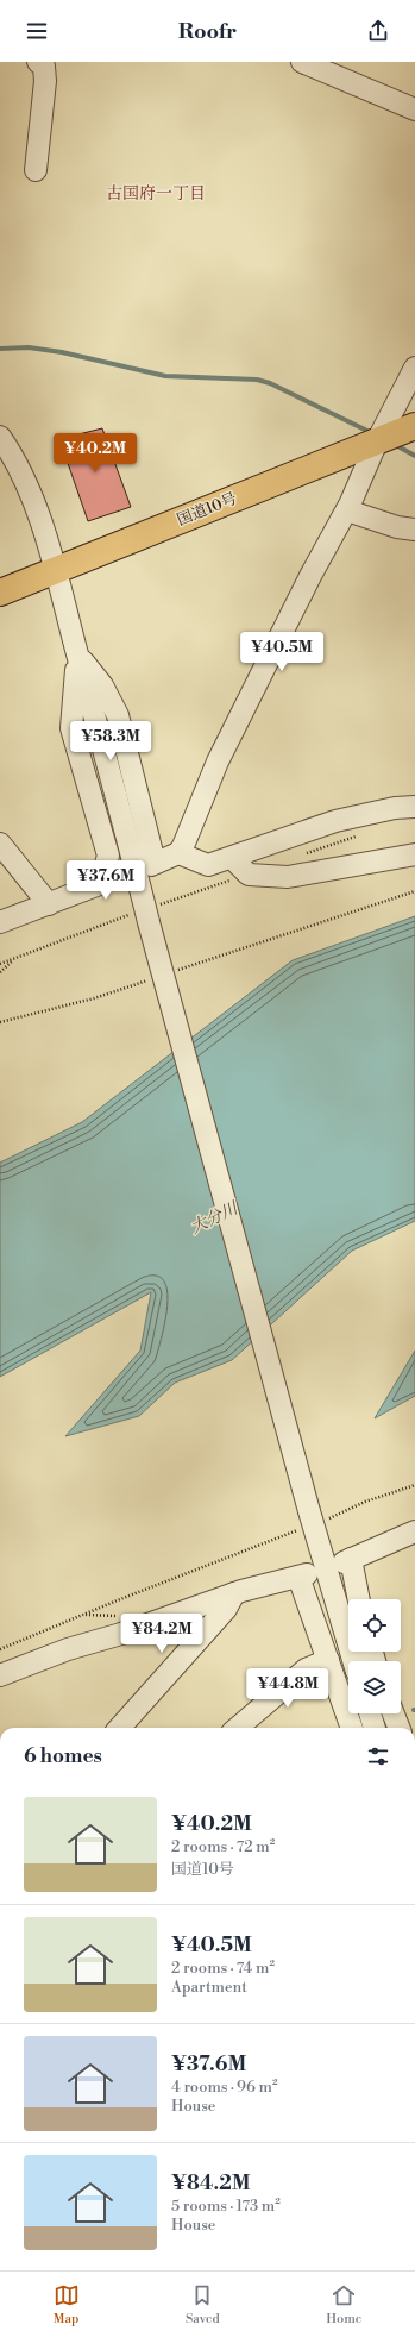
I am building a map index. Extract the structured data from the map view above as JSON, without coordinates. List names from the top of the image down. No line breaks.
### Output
{"streets":{"highway":["国道10号"]},"districts":["古国府一丁目"],"water":["大分川"],"page":{"header":"Roofr","price":["¥40.2M","¥40.5M","¥58.3M","¥37.6M","¥84.2M","¥44.8M"],"heading":"6 homes","list":[{"name":"¥40.2M","note":"2 rooms · 72 m² · 国道10号"},{"name":"¥40.5M","note":"2 rooms · 74 m² · Apartment"},{"name":"¥37.6M","note":"4 rooms · 96 m² · House"},{"name":"¥84.2M","note":"5 rooms · 173 m² · House"}],"tabs":["Map","Saved","Home"]}}
